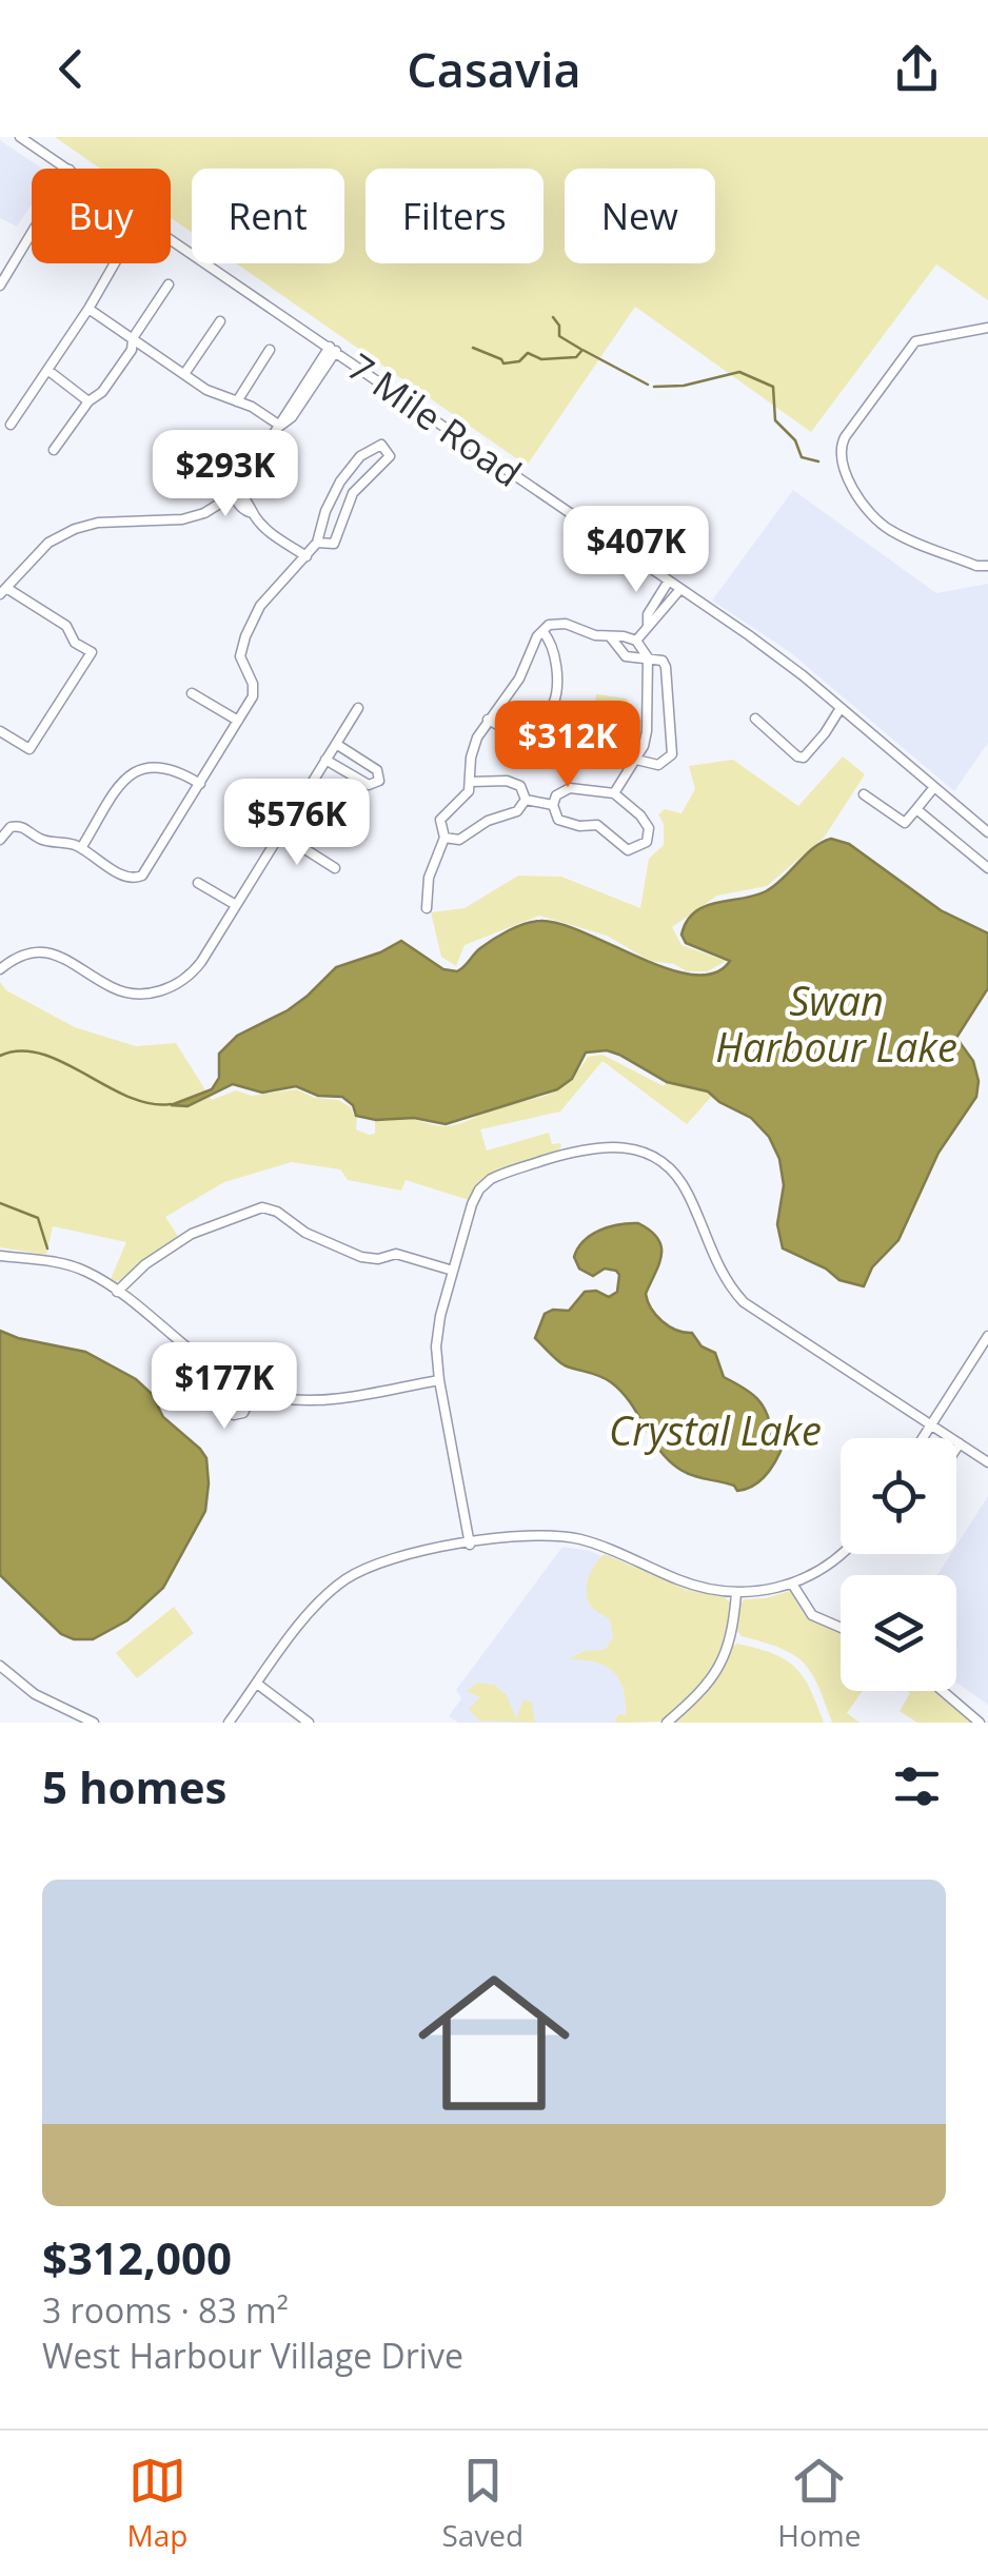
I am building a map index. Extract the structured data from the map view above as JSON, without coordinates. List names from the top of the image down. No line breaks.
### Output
{"streets":{"street":["7 Mile Road"]},"water":["Swan Harbour Lake","Crystal Lake"],"page":{"header":"Casavia","chip":["Buy","Rent","Filters","New"],"price":["$293K","$407K","$312K","$576K","$177K"],"heading":"5 homes","list":[{"name":"$312,000","note":"3 rooms · 83 m² · West Harbour Village Drive"}],"tabs":["Map","Saved","Home"]}}
